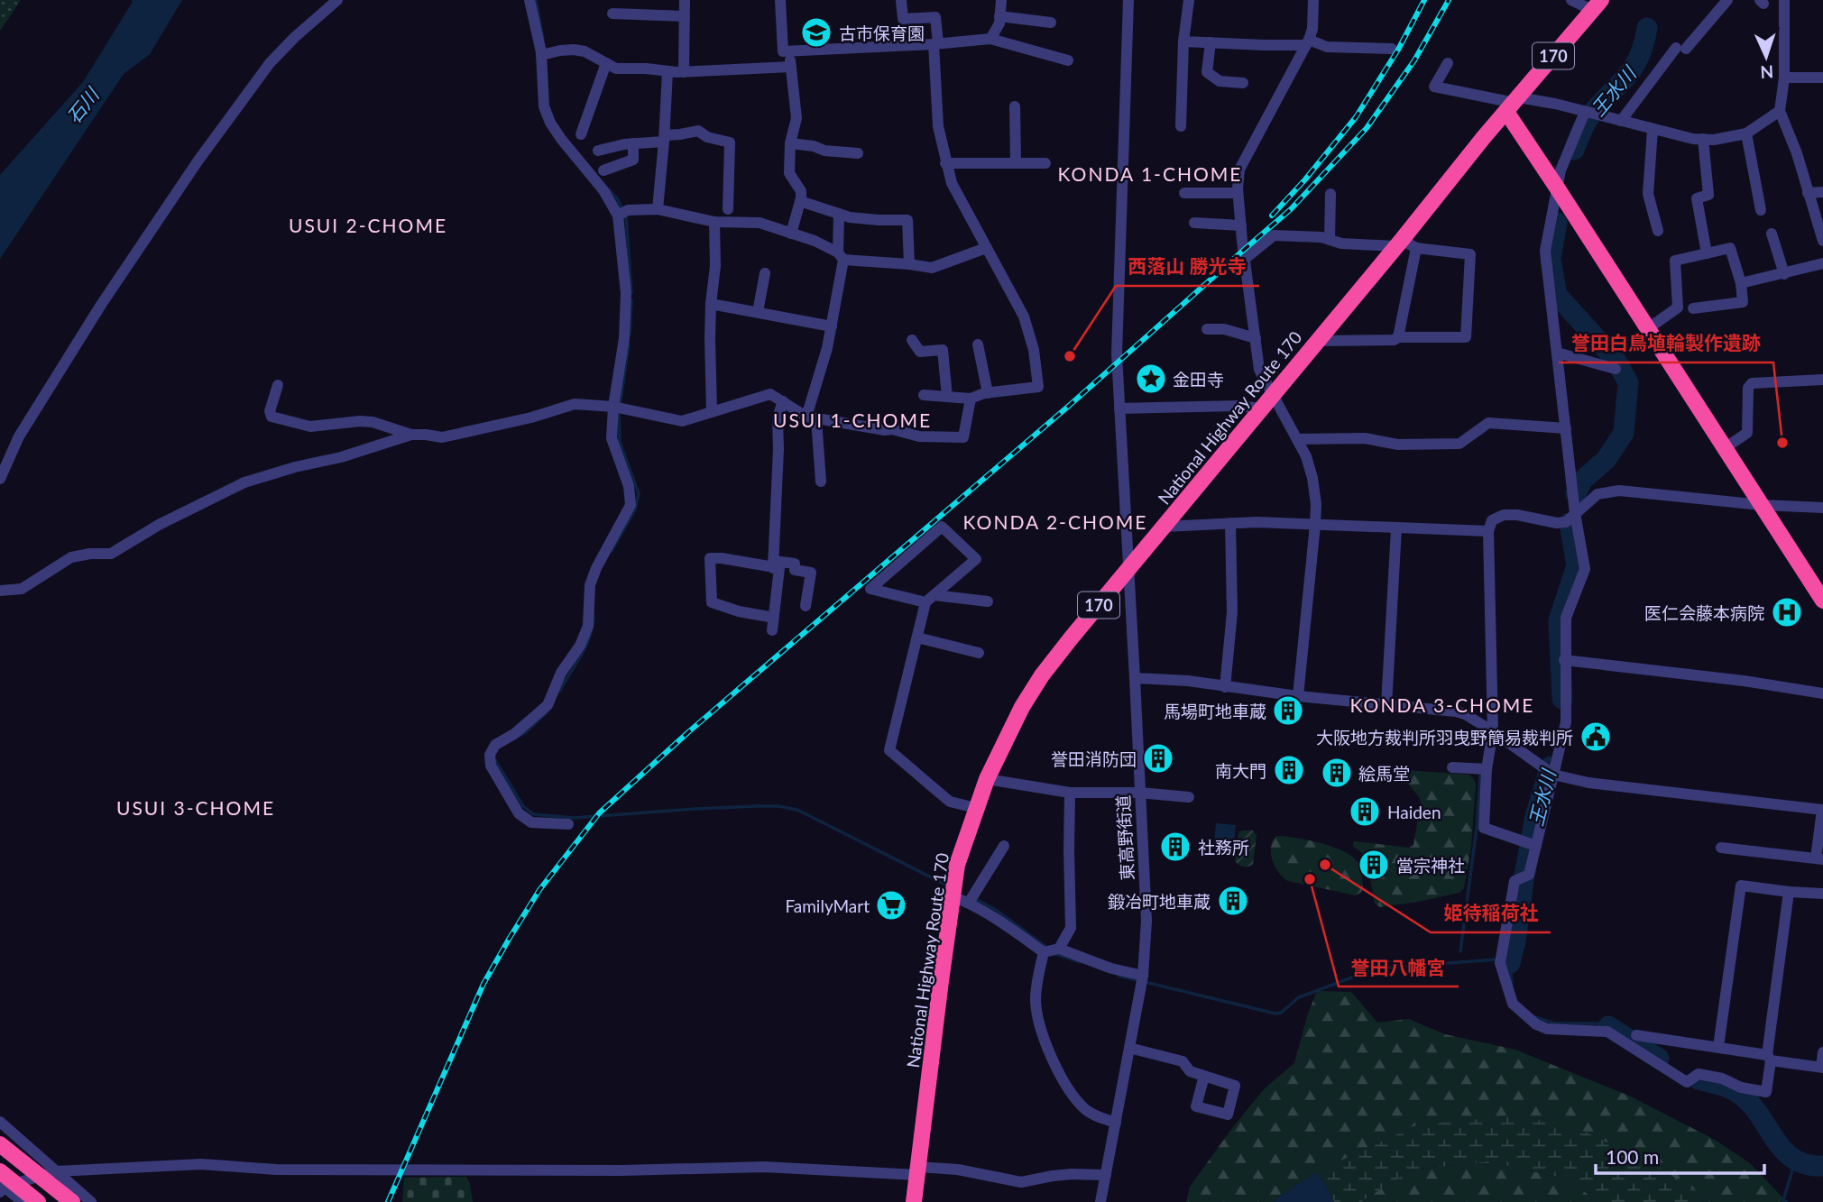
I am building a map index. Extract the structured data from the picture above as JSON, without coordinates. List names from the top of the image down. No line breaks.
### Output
{"streets":{"highway":["170","National Highway Route 170"],"street":["東高野街道"]},"crossings":[["National Highway Route 170","東高野街道"]],"districts":["KONDA 1-CHOME","USUI 2-CHOME","USUI 1-CHOME","KONDA 2-CHOME","KONDA 3-CHOME","USUI 3-CHOME"],"water":["王水川","石川"],"places":{"school or university":["古市保育園"],"other":["西落山 勝光寺","誉田白鳥埴輪製作遺跡","姫待稲荷社","誉田八幡宮"],"place":["金田寺"],"hospital":["医仁会藤本病院"],"building":["馬場町地車蔵","誉田消防団","南大門","絵馬堂","Haiden","社務所","當宗神社","鍛冶町地車蔵"],"public building":["大阪地方裁判所羽曳野簡易裁判所"],"supermarket":["FamilyMart"]},"scale_bar":"100 m","north":"bottom"}
